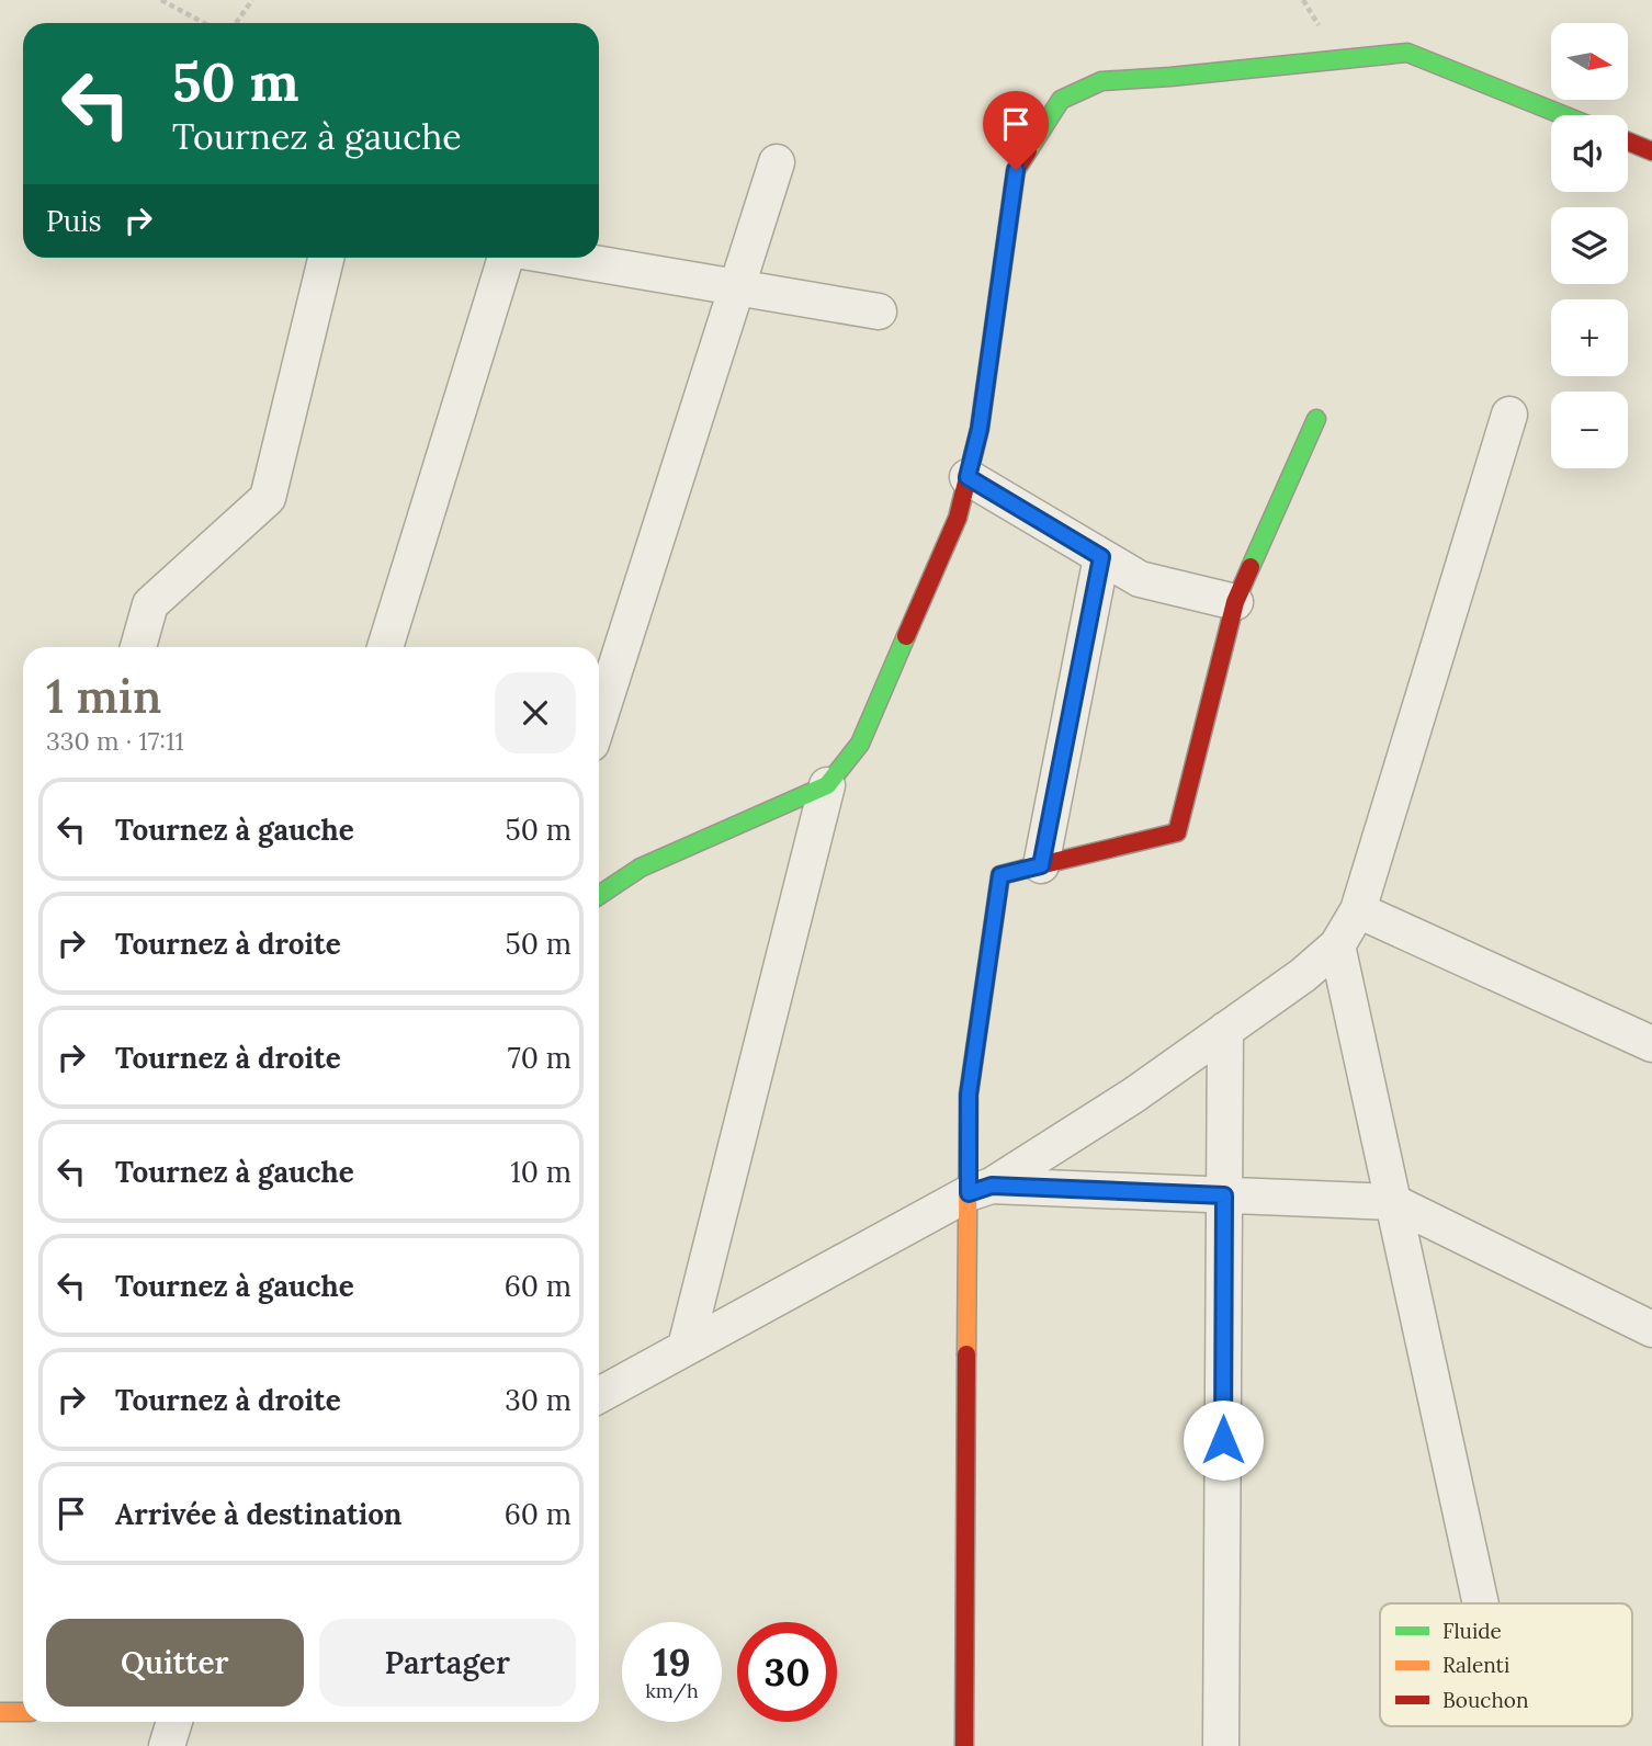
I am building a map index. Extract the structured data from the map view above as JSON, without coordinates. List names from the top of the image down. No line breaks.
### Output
{"legend":["Fluide","Ralenti","Bouchon"],"north":"right","page":{"map_buttons":["+","−"],"turn":["50 m","Tournez à gauche"],"then":"Puis","heading":["1 min","330 m · 17:11"],"list":[{"name":"Tournez à gauche","value":"50 m"},{"name":"Tournez à droite","value":"50 m"},{"name":"Tournez à droite","value":"70 m"},{"name":"Tournez à gauche","value":"10 m"},{"name":"Tournez à gauche","value":"60 m"},{"name":"Tournez à droite","value":"30 m"},{"name":"Arrivée à destination","value":"60 m"}],"buttons":["Quitter","Partager"],"speed":"19 km/h","limit":"30"}}
